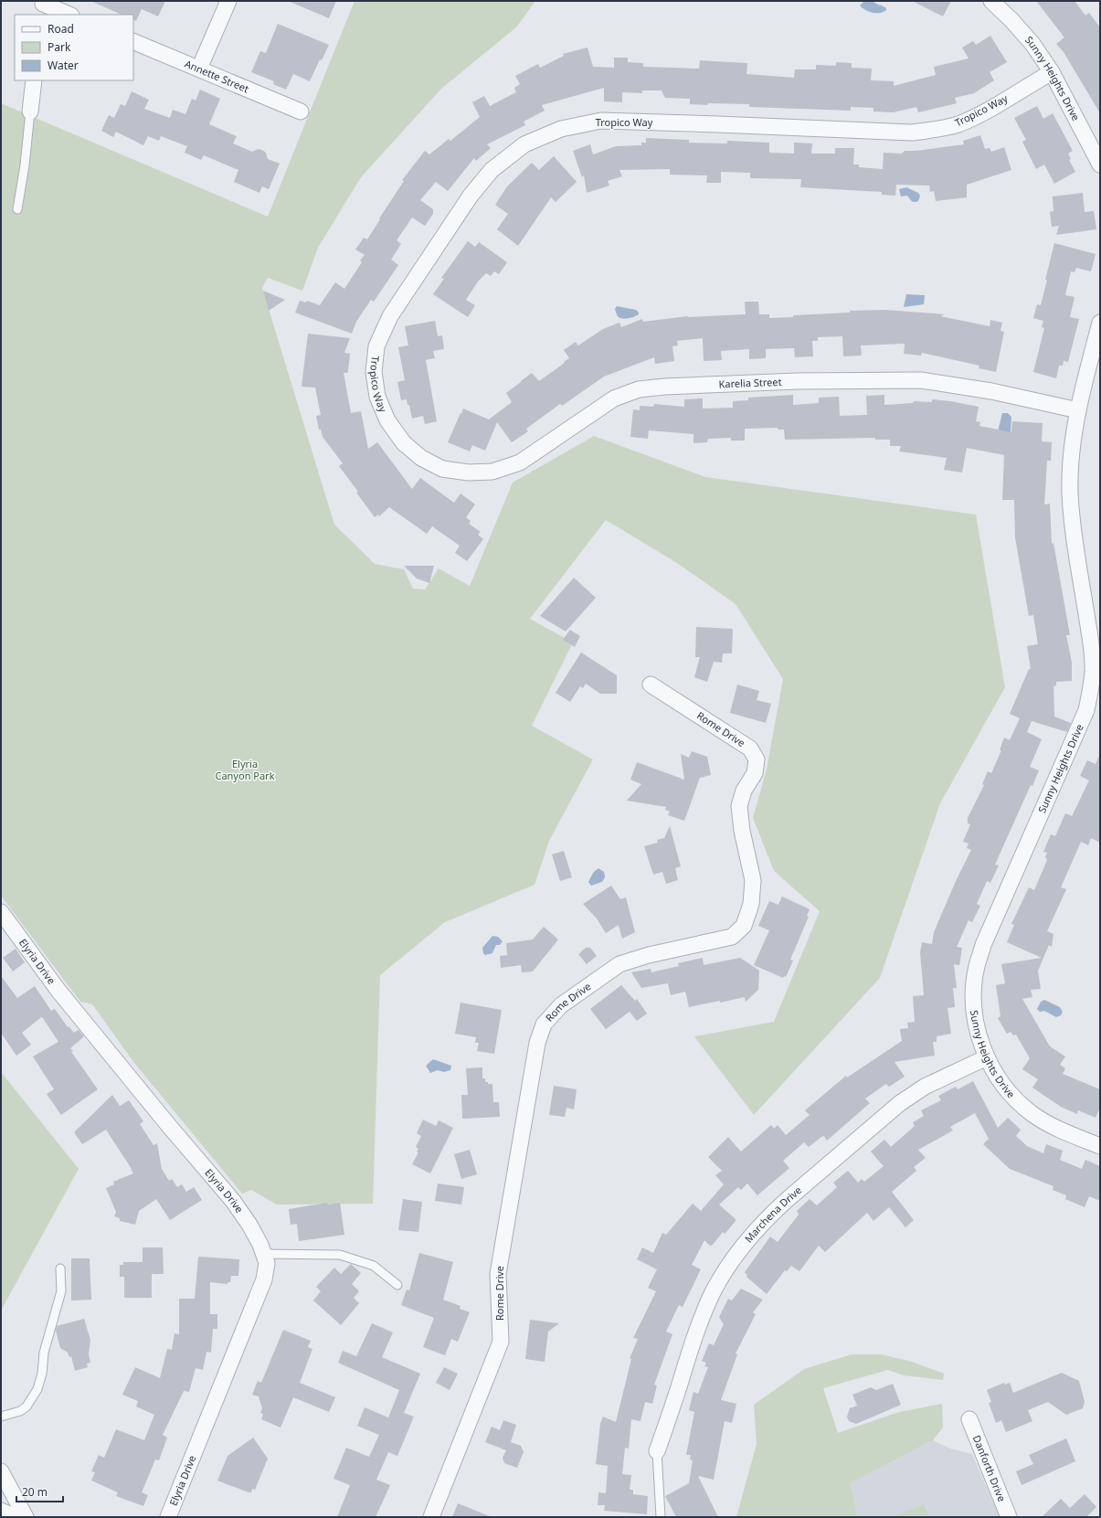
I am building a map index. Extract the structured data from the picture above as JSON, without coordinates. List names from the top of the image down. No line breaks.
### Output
{"streets":{"street":["Annette Street","Sunny Heights Drive","Tropico Way","Karelia Street","Rome Drive","Elyria Drive","Marchena Drive","Danforth Drive"]},"crossings":[["Sunny Heights Drive","Tropico Way"],["Sunny Heights Drive","Karelia Street"],["Sunny Heights Drive","Marchena Drive"],["Tropico Way","Karelia Street"]],"parks":["Elyria Canyon Park"],"legend":["Road","Park","Water"],"scale_bar":"20 m"}
